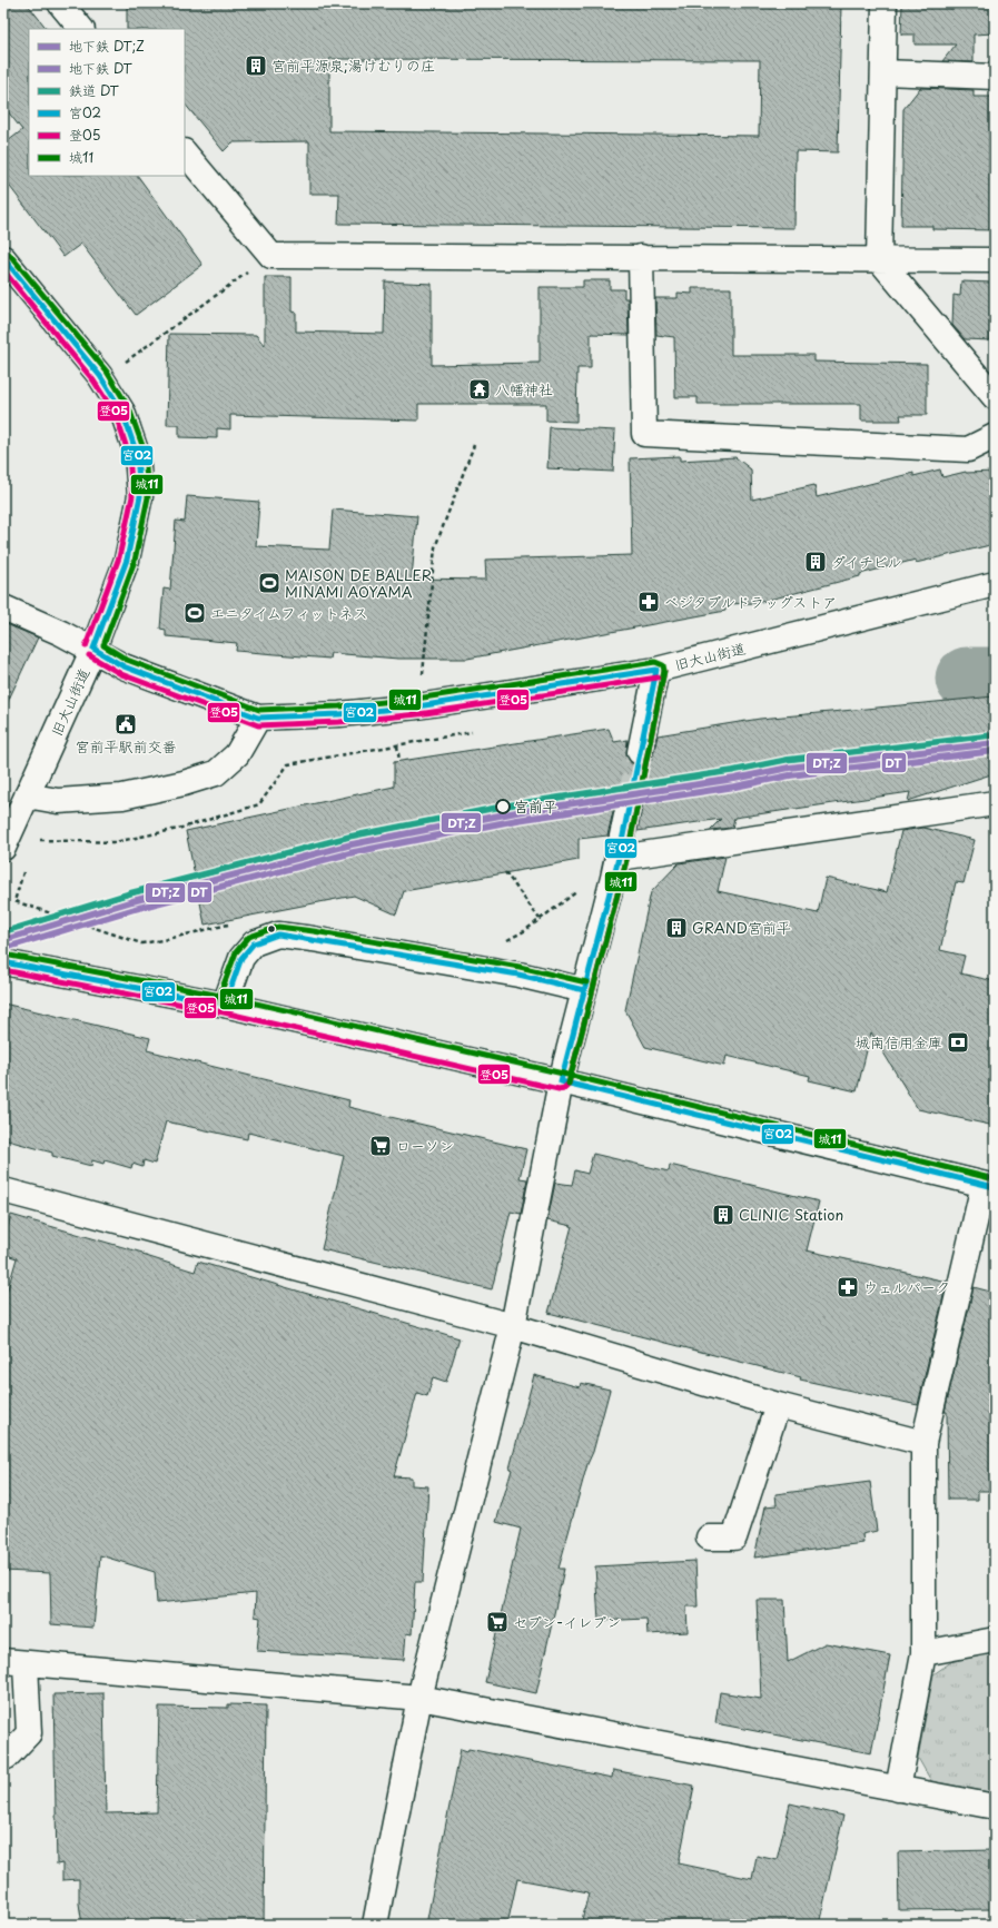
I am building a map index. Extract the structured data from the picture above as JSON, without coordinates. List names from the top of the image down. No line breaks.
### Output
{"streets":{"street":["旧大山街道"]},"places":{"building":["宮前平源泉;湯けむりの庄","ダイチビル","GRAND宮前平","CLINIC Station"],"temple":["八幡神社"],"sports":["MAISON DE BALLER MINAMI AOYAMA","エニタイムフィットネス"],"pharmacy":["ベジタブルドラッグストア","ウェルパーク"],"public building":["宮前平駅前交番"],"other":["宮前平"],"bank":["城南信用金庫"],"supermarket":["ローソン","セブン-イレブン"]},"lines":["transit line 城11","transit line 宮02","transit line 登05","rail line DT","metro line DT;Z","metro line DT"],"legend":["地下鉄 DT;Z","地下鉄 DT","鉄道 DT","宮02","登05","城11"]}
